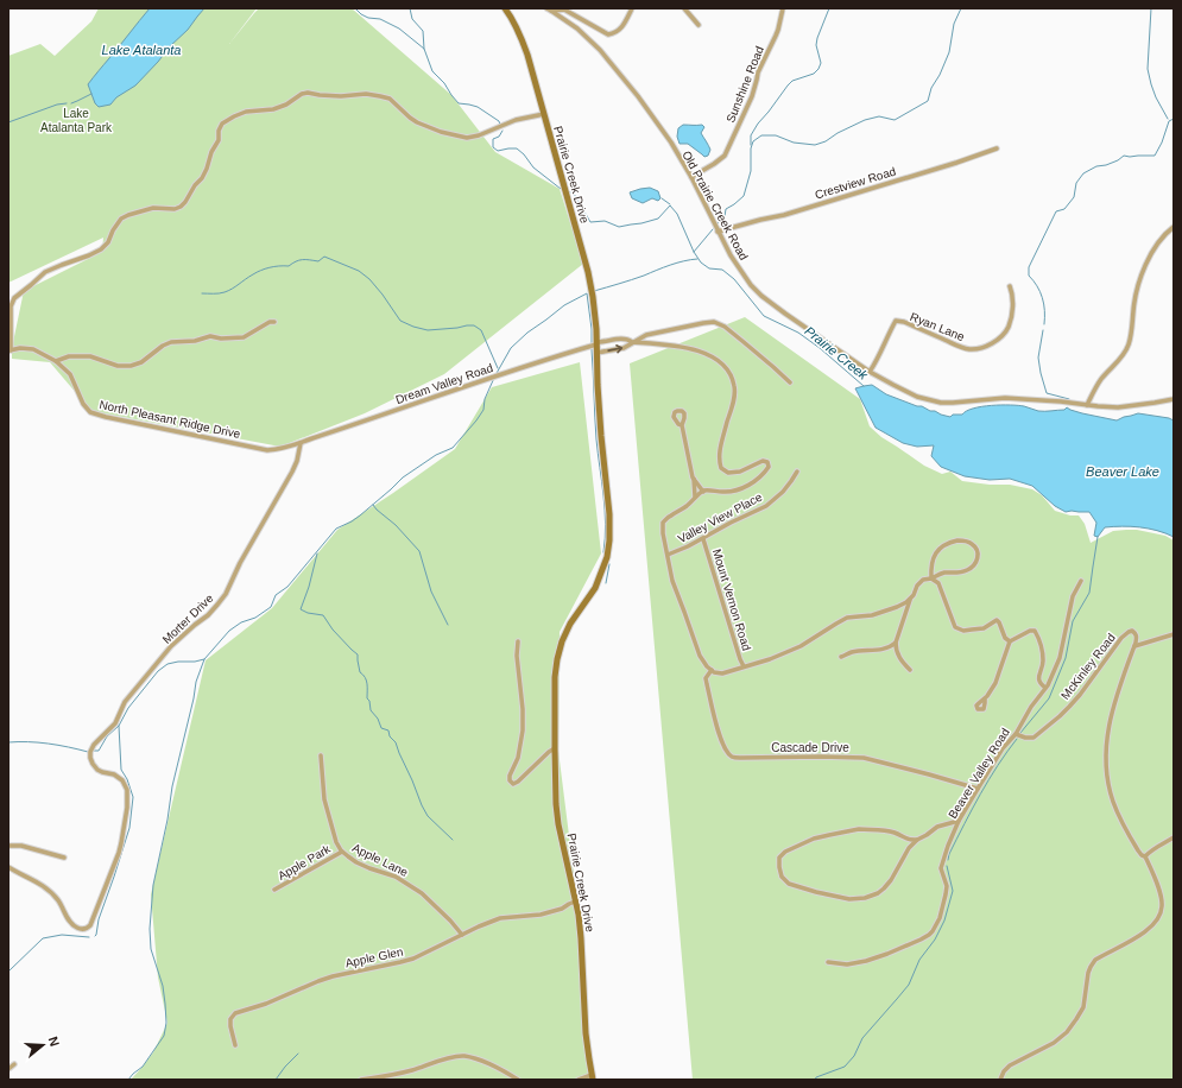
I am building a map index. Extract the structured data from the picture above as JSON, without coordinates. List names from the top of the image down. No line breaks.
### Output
{"streets":{"main road":["Prairie Creek Drive"],"street":["Sunshine Road","Crestview Road","Old Prairie Creek Road","Ryan Lane","Dream Valley Road","North Pleasant Ridge Drive","Valley View Place","Mount Vernon Road","Morter Drive","McKinley Road","Cascade Drive","Beaver Valley Road","Apple Lane","Apple Park","Apple Glen"]},"crossings":[["Sunshine Road","Old Prairie Creek Road"],["Prairie Creek Drive","Dream Valley Road"],["Prairie Creek Drive","Apple Glen"],["Crestview Road","Old Prairie Creek Road"],["Old Prairie Creek Road","Ryan Lane"],["Dream Valley Road","North Pleasant Ridge Drive"],["Dream Valley Road","Morter Drive"],["North Pleasant Ridge Drive","Morter Drive"],["Valley View Place","Mount Vernon Road"],["McKinley Road","Beaver Valley Road"],["Cascade Drive","Beaver Valley Road"],["Apple Lane","Apple Park"],["Apple Lane","Apple Glen"]],"water":["Lake Atalanta","Prairie Creek","Beaver Lake"],"parks":["Lake Atalanta Park"],"north":"right"}
